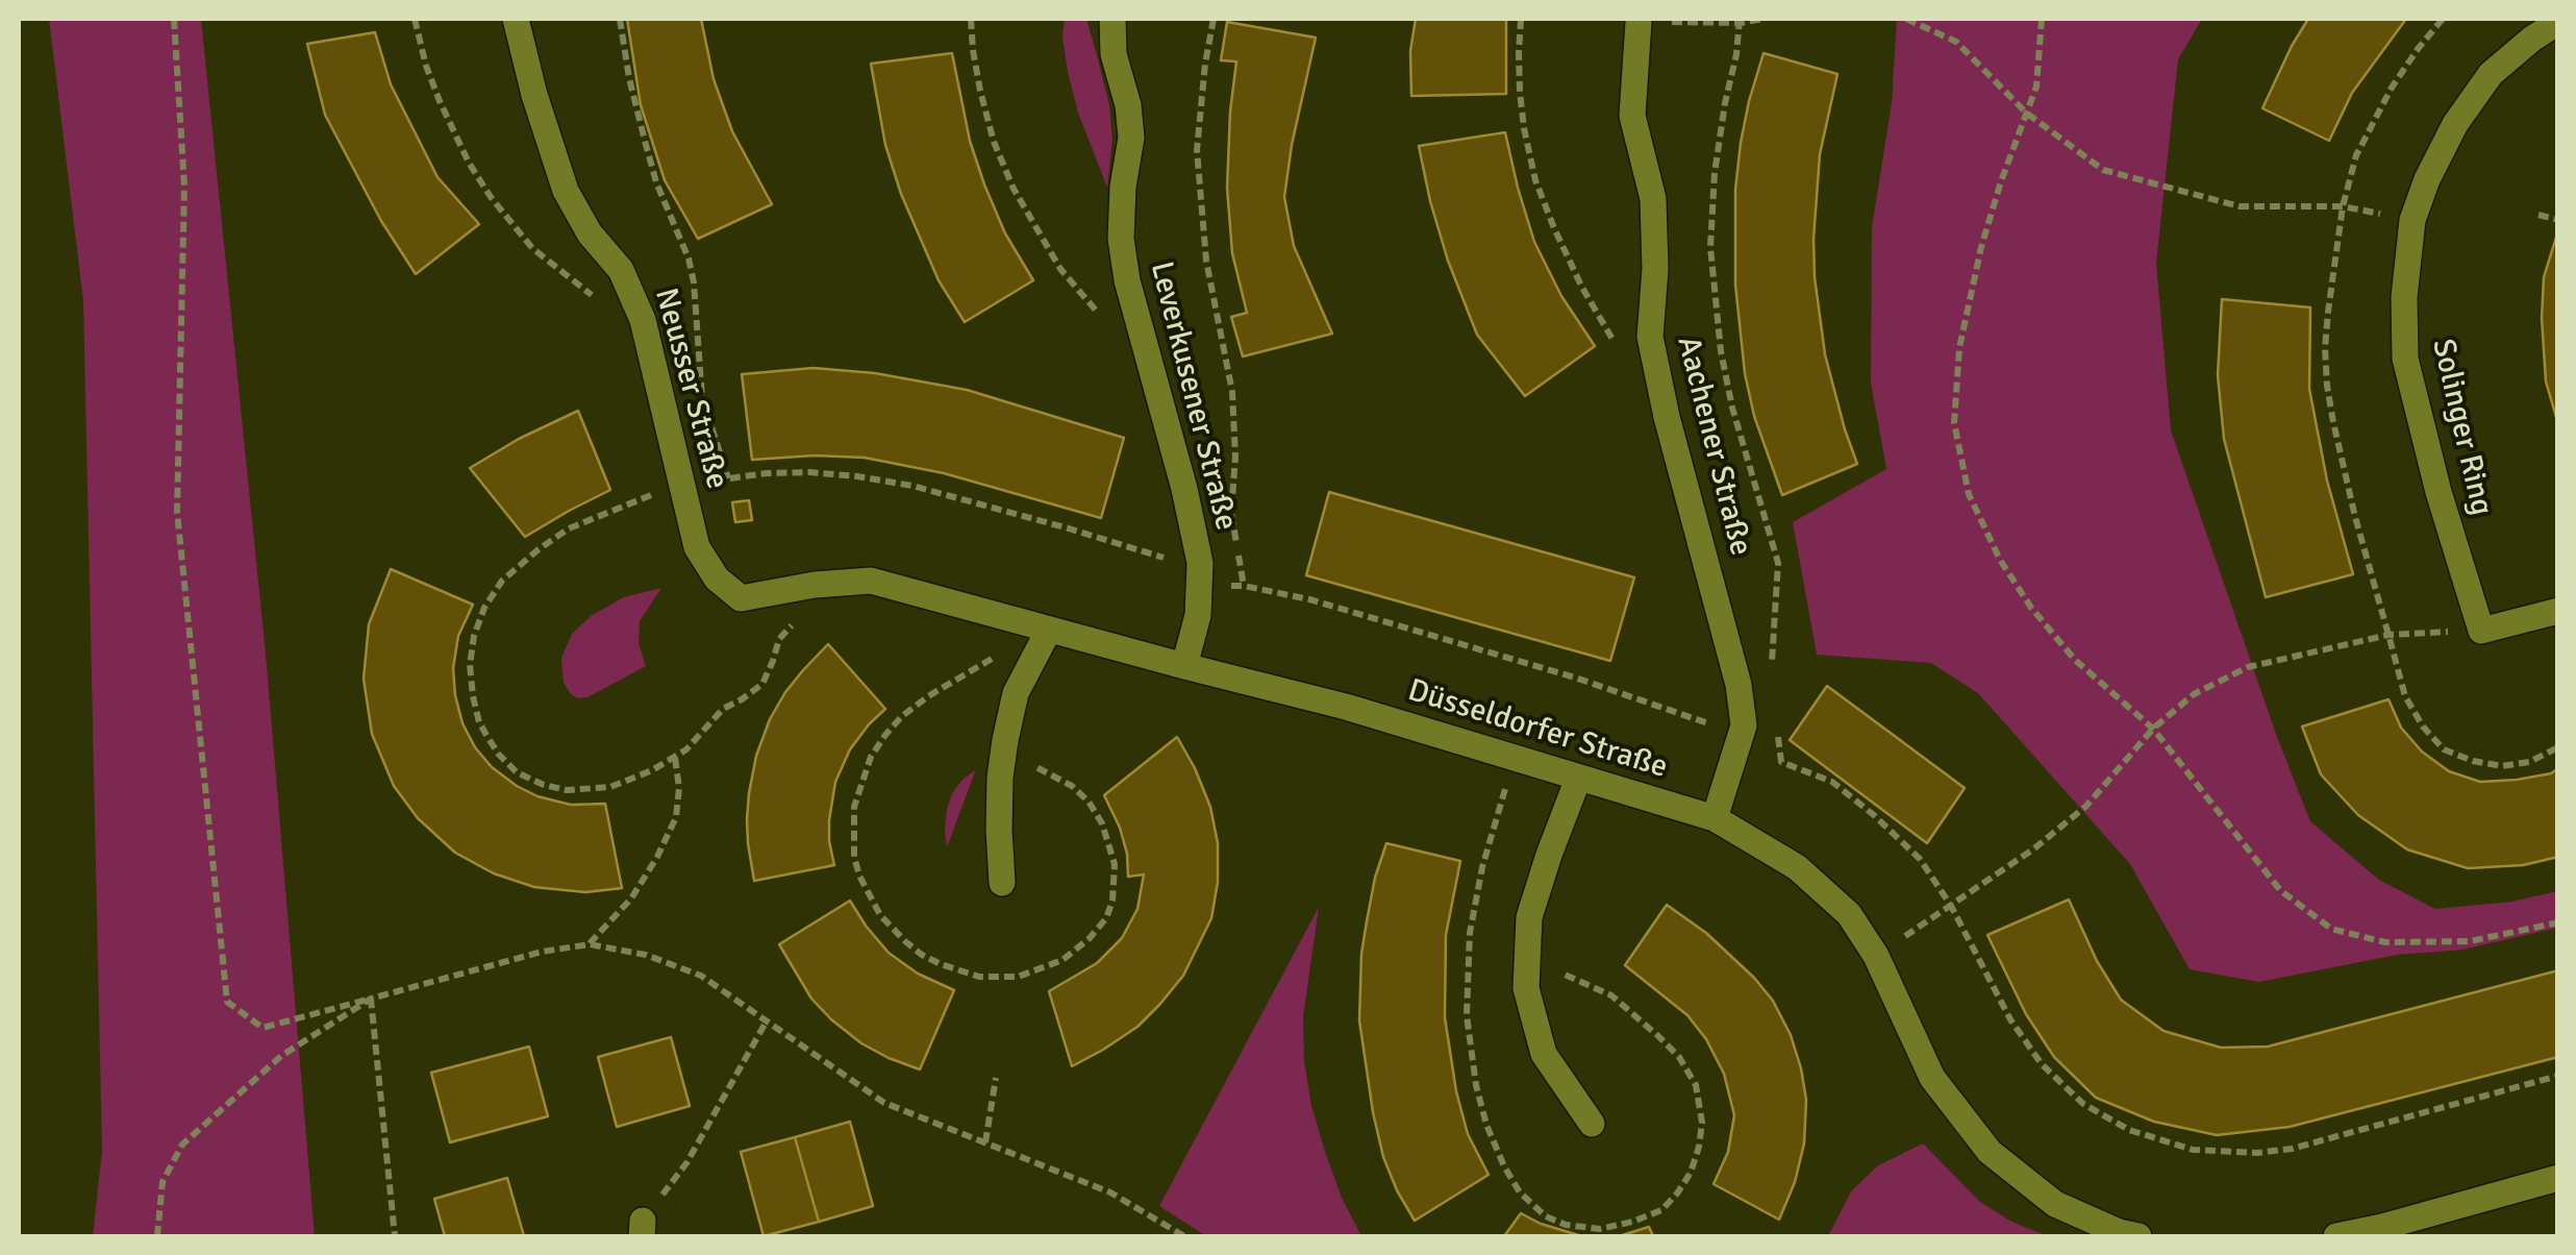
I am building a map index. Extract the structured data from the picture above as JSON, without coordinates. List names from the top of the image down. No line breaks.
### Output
{"streets":{"street":["Neusser Straße","Leverkusener Straße","Solinger Ring","Aachener Straße","Düsseldorfer Straße"]},"crossings":[["Neusser Straße","Düsseldorfer Straße"],["Leverkusener Straße","Düsseldorfer Straße"],["Aachener Straße","Düsseldorfer Straße"]]}
